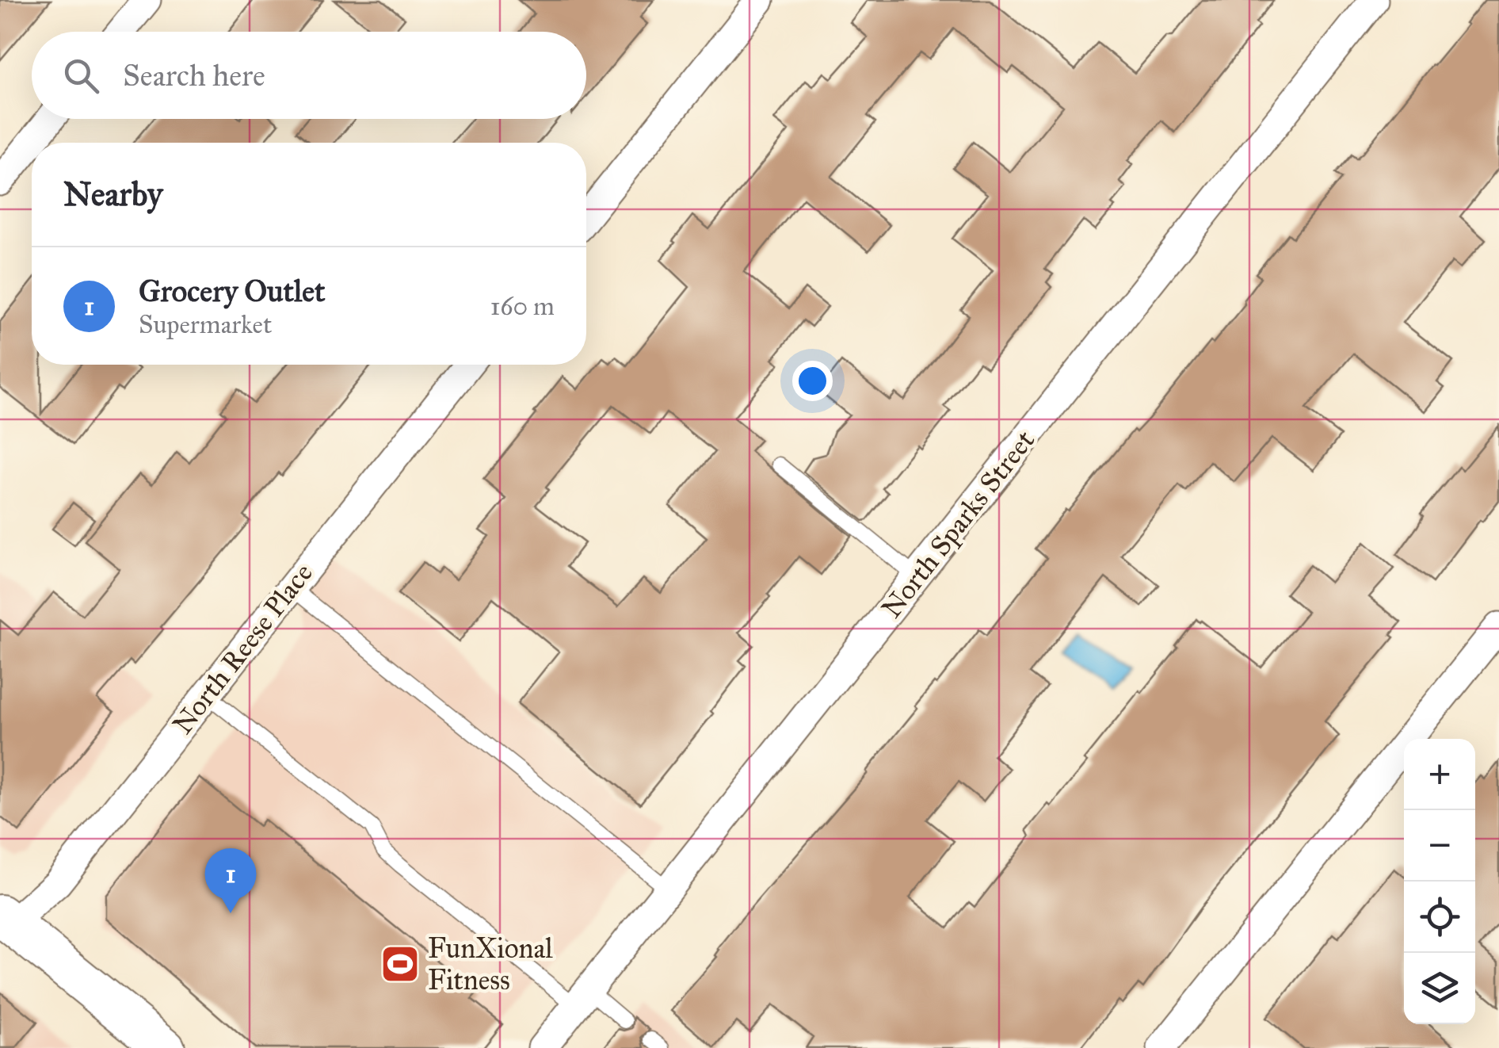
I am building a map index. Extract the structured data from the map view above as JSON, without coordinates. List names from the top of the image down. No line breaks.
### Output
{"streets":{"street":["North Sparks Street","North Reese Place"]},"places":{"sports":["FunXional Fitness"]},"page":{"search":"Search here","heading":"Nearby","list":[{"mark":"1","name":"Grocery Outlet","note":"Supermarket","value":"160 m"}],"map_buttons":["+","−"],"pins":"1"}}
